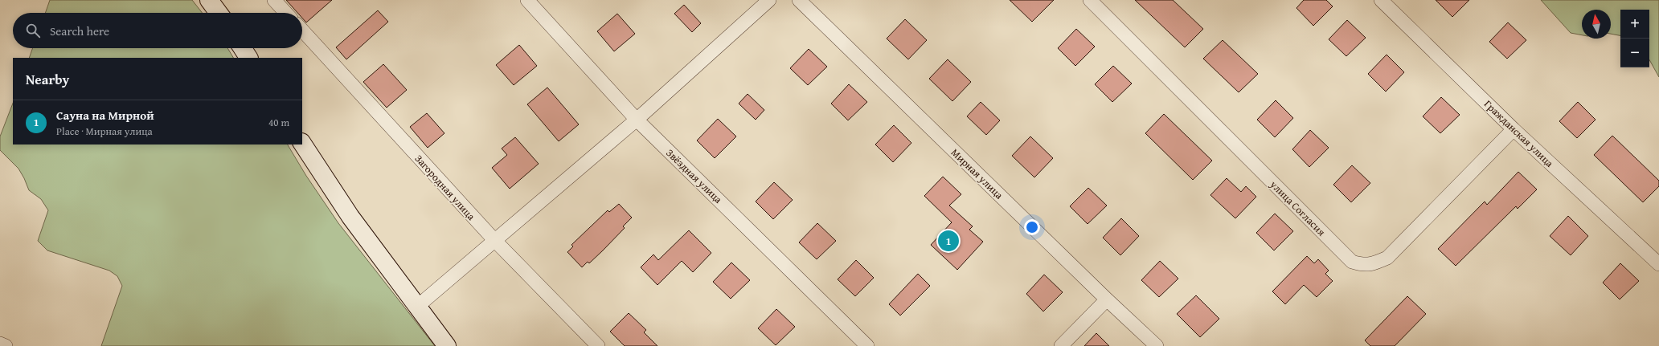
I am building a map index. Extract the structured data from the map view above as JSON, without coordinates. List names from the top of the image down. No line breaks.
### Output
{"streets":{"street":["Гражданская улица","Мирная улица","Звёздная улица","Загородная улица","улица Согласия"]},"crossings":[["Гражданская улица","улица Согласия"]],"north":"top","page":{"map_buttons":["+","−"],"search":"Search here","heading":"Nearby","list":[{"mark":"1","name":"Сауна на Мирной","note":"Place · Мирная улица","value":"40 m"}],"pins":"1"}}
